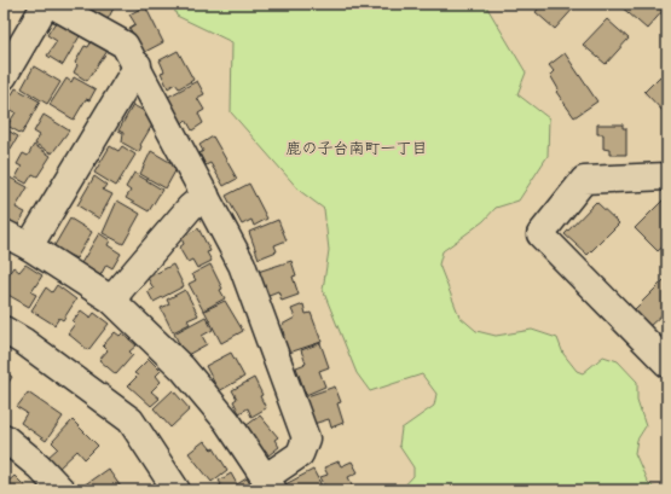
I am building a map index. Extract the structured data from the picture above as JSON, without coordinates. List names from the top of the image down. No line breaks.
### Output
{"districts":["鹿の子台南町一丁目"]}
